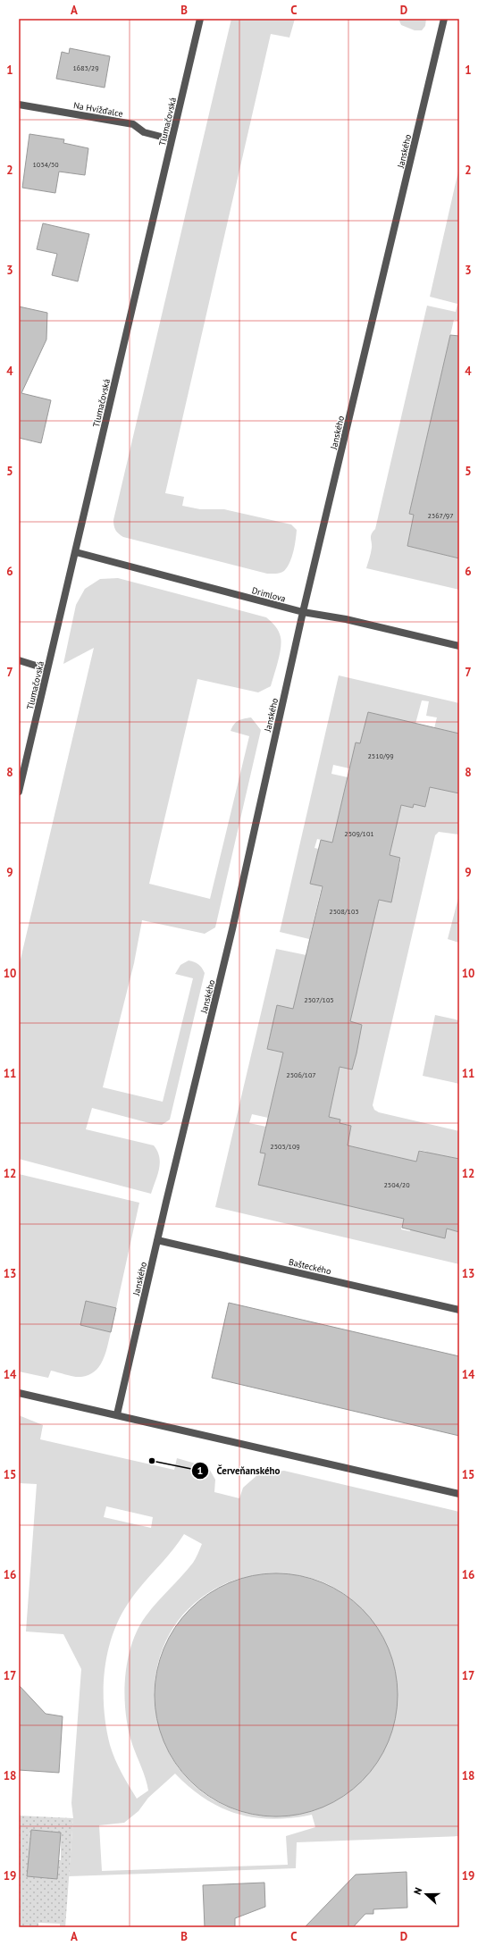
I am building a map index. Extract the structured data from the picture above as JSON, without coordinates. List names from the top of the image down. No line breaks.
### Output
{"streets":{"street":["Na Hvížďalce","Tlumačovská","Janského","Drimlova","Bašteckého"]},"crossings":[["Na Hvížďalce","Tlumačovská"],["Tlumačovská","Drimlova"],["Janského","Drimlova"],["Janského","Bašteckého"]],"places":["Červeňanského"],"house_numbers":["1683/29","1034/30","2367/97","2510/99","2509/101","2508/103","2507/105","2506/107","2505/109","2504/20"],"north":"left","grid":{"columns":["A","B","C","D"],"rows":["1","2","3","4","5","6","7","8","9","10","11","12","13","14","15","16","17","18","19"]}}
